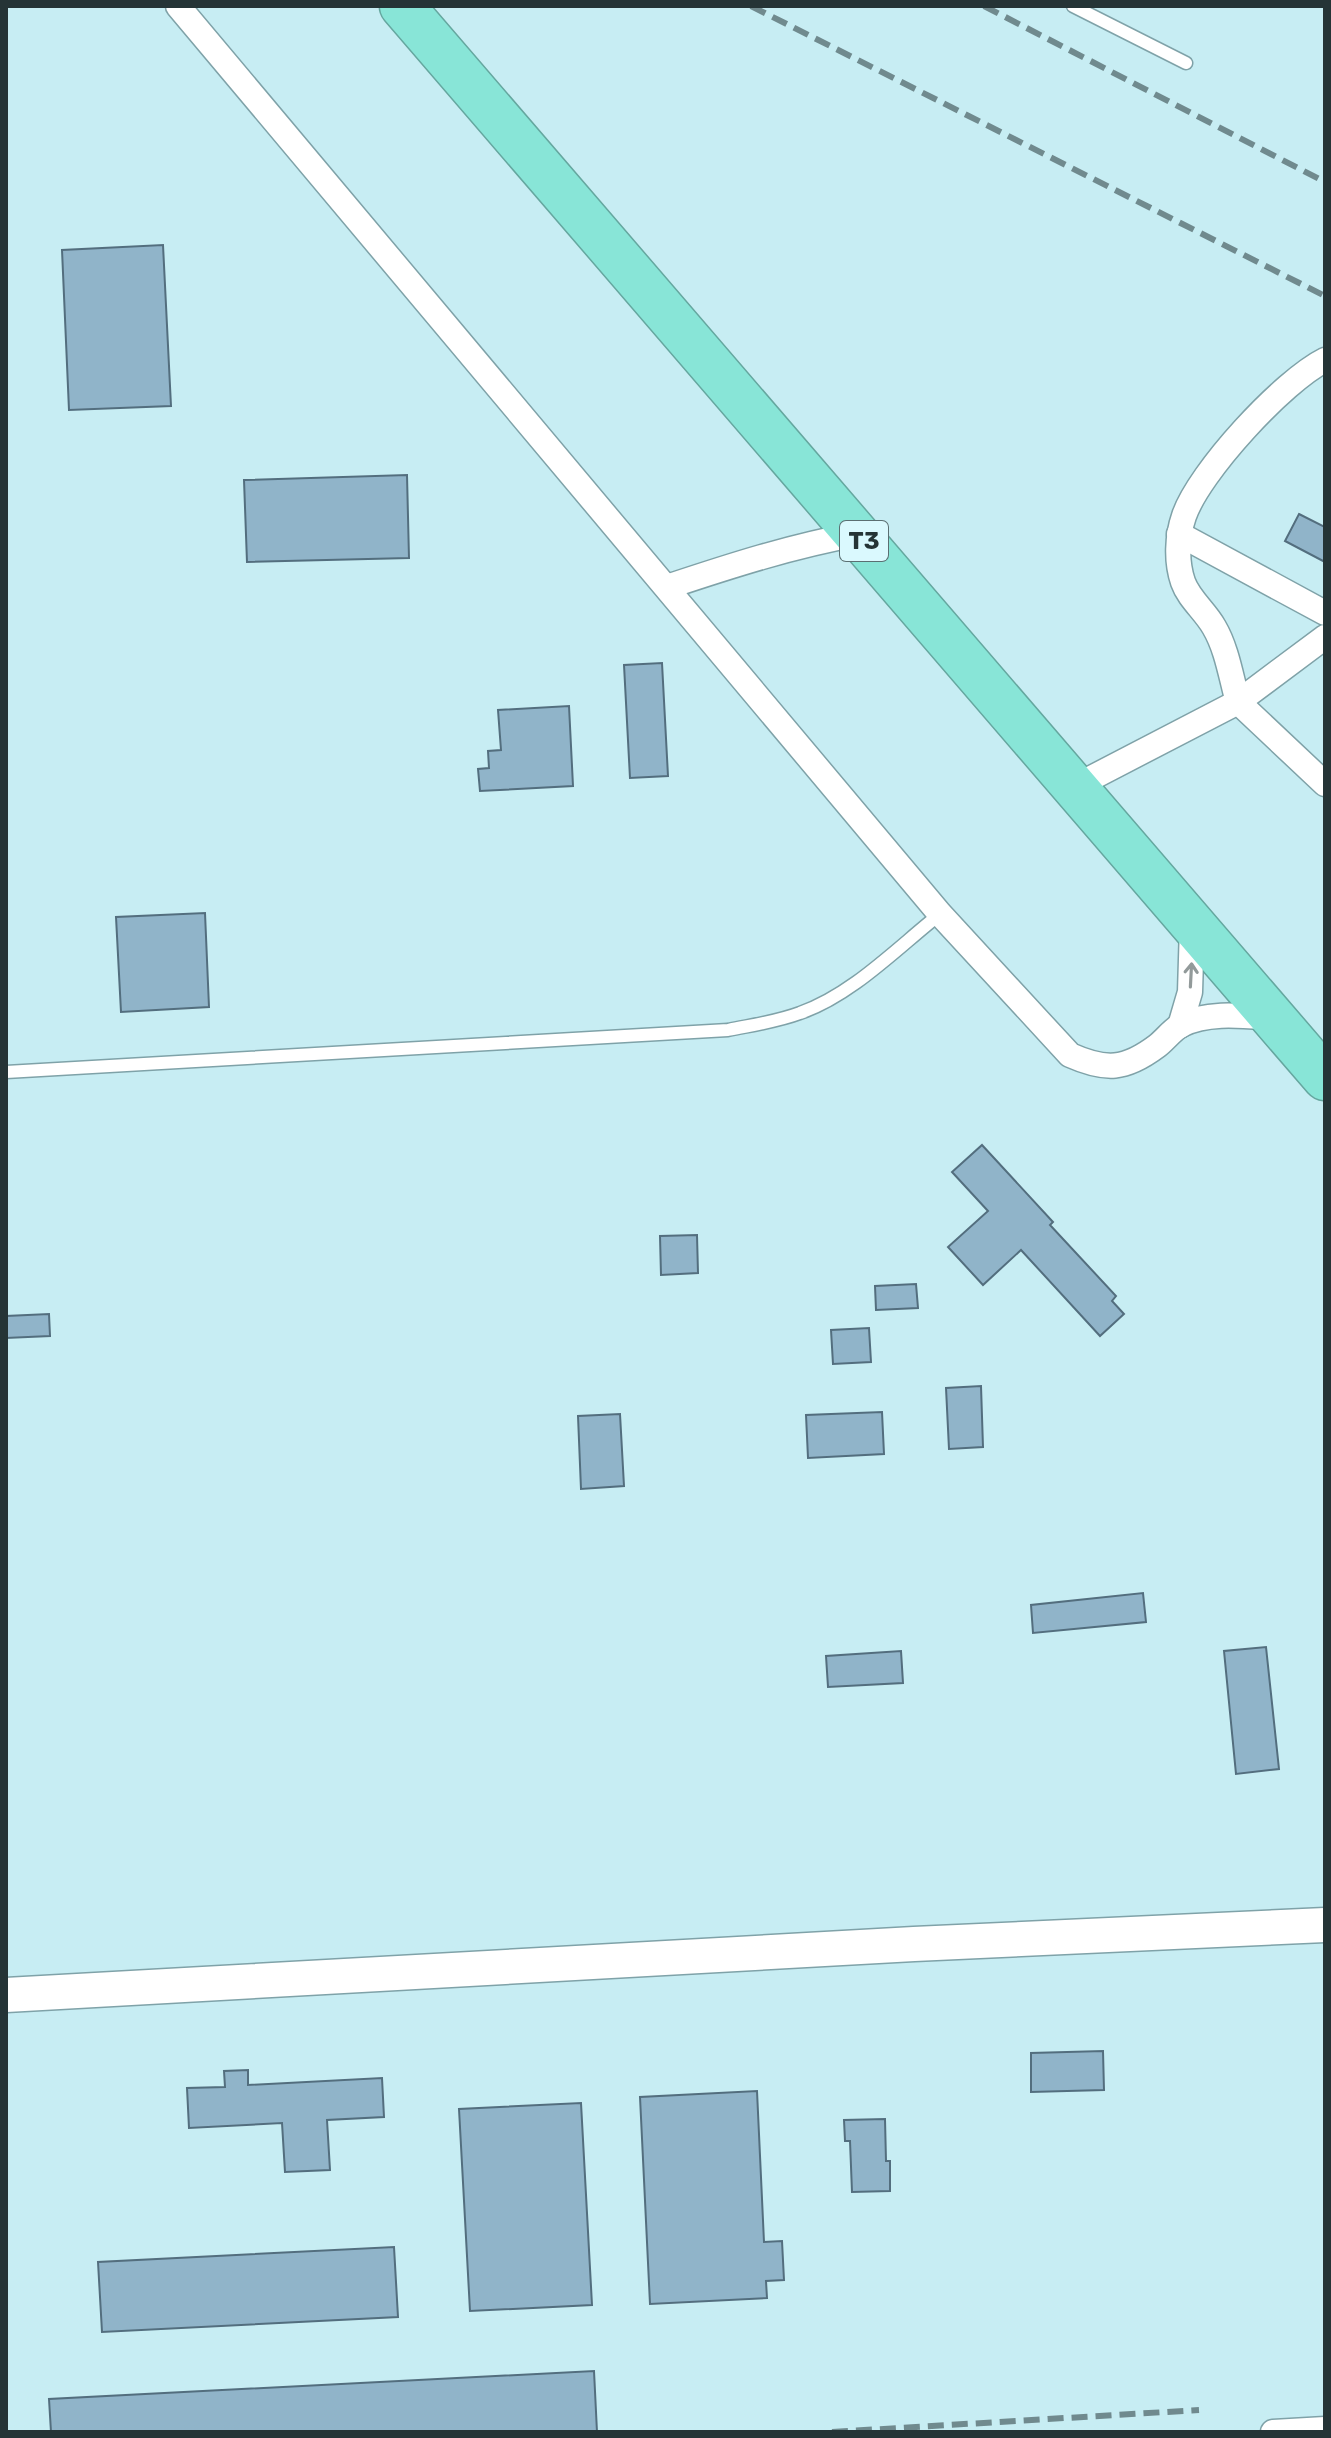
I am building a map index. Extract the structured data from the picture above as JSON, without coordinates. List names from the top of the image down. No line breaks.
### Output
{"streets":{"highway":["T3"]}}
